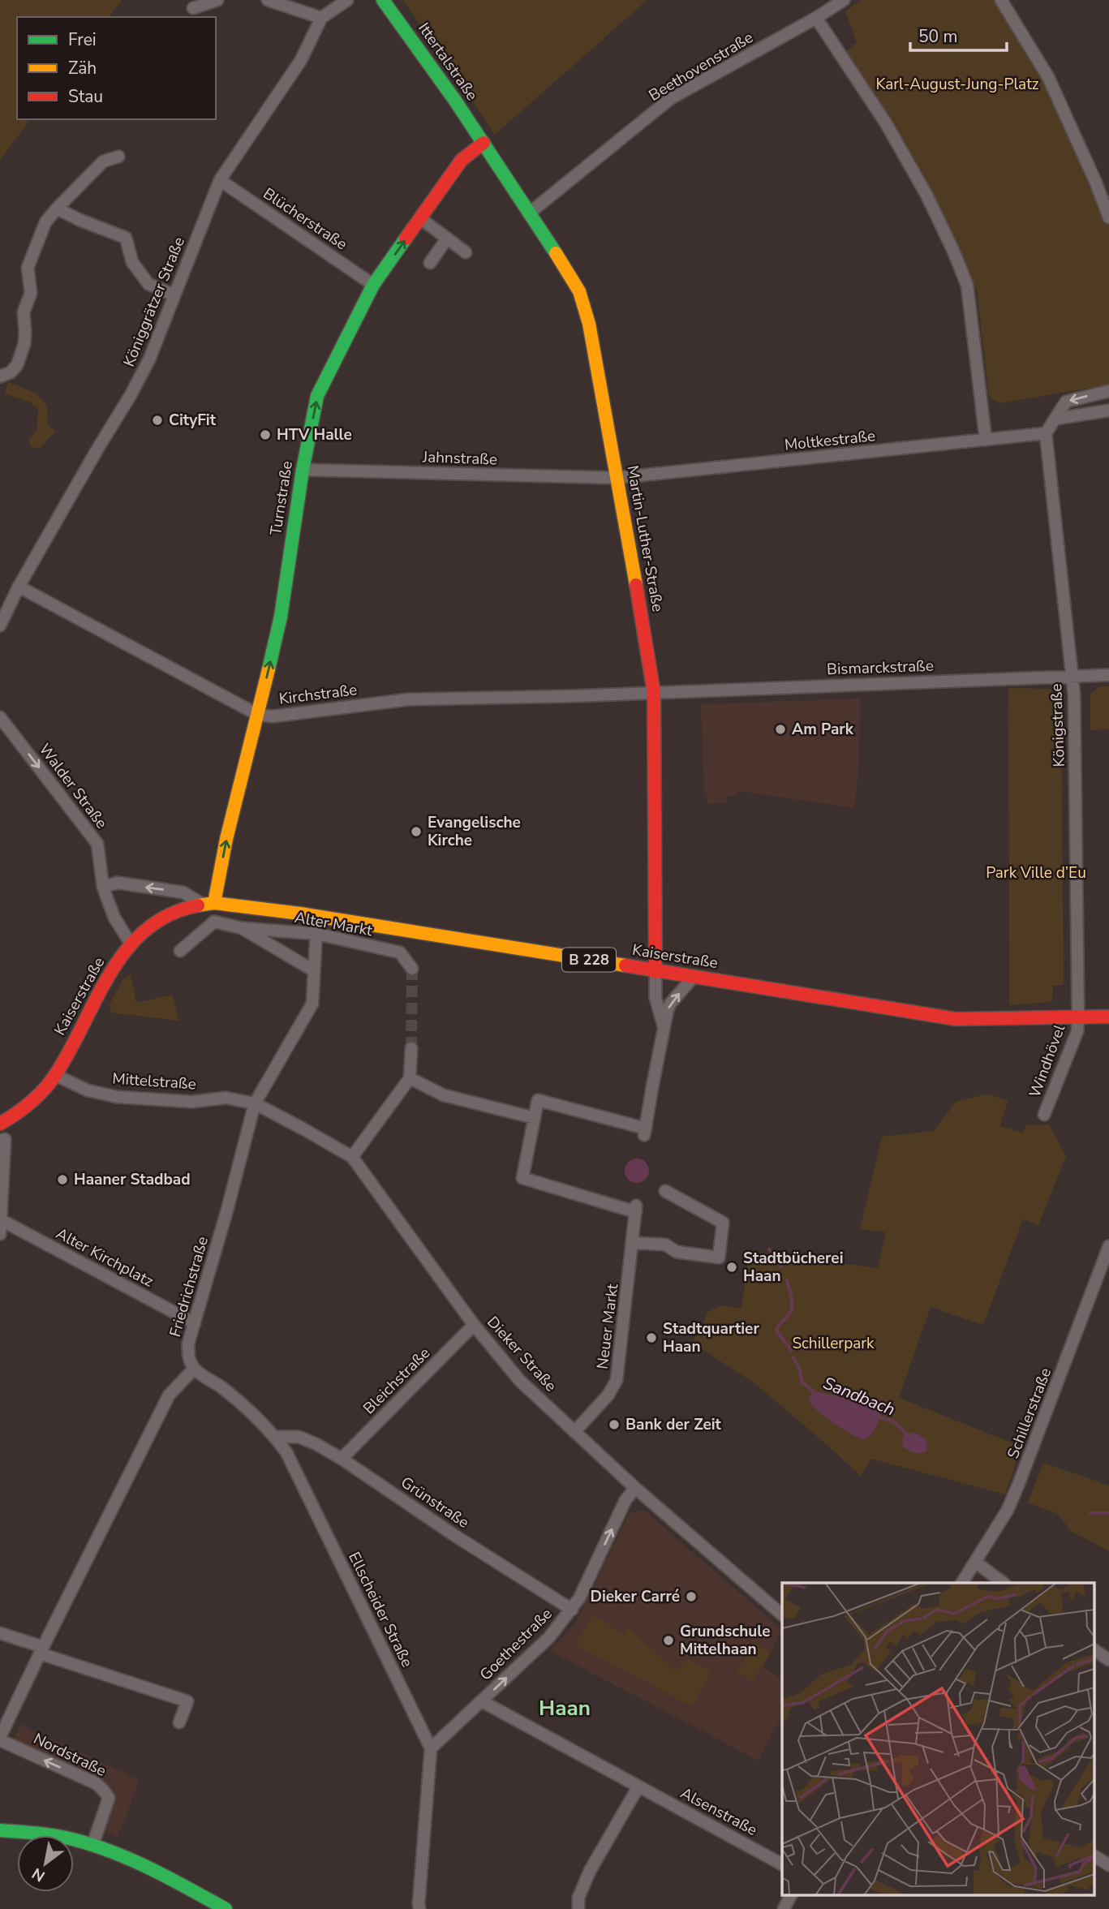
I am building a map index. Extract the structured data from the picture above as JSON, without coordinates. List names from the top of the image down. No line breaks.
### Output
{"streets":{"main road":["Ittertalstraße","Turnstraße","Martin-Luther-Straße","Kaiserstraße","B 228"],"street":["Beethovenstraße","Blücherstraße","Königgrätzer Straße","Moltkestraße","Jahnstraße","Bismarckstraße","Kirchstraße","Königstraße","Walder Straße","Alter Markt","Windhövel","Mittelstraße","Alter Kirchplatz","Friedrichstraße","Neuer Markt","Dieker Straße","Bleichstraße","Schillerstraße","Grünstraße","Ellscheider Straße","Goethestraße","Nordstraße","Alsenstraße"]},"crossings":[["Ittertalstraße","Turnstraße"],["Ittertalstraße","Martin-Luther-Straße"],["Beethovenstraße","Martin-Luther-Straße"],["Blücherstraße","Königgrätzer Straße"],["Blücherstraße","Turnstraße"],["Königgrätzer Straße","Kirchstraße"],["Moltkestraße","Jahnstraße"],["Moltkestraße","Martin-Luther-Straße"],["Moltkestraße","Königstraße"],["Jahnstraße","Turnstraße"],["Jahnstraße","Martin-Luther-Straße"],["Turnstraße","Martin-Luther-Straße"],["Turnstraße","Kirchstraße"],["Turnstraße","Kaiserstraße"],["Martin-Luther-Straße","Bismarckstraße"],["Martin-Luther-Straße","Kirchstraße"],["Martin-Luther-Straße","Kaiserstraße"],["Martin-Luther-Straße","Neuer Markt"],["Bismarckstraße","Kirchstraße"],["Bismarckstraße","Königstraße"],["Königstraße","Kaiserstraße"],["Königstraße","Windhövel"],["Walder Straße","Kaiserstraße"],["Alter Markt","Friedrichstraße"],["Kaiserstraße","Windhövel"],["Kaiserstraße","Mittelstraße"],["Kaiserstraße","Friedrichstraße"],["Kaiserstraße","Neuer Markt"],["Mittelstraße","Friedrichstraße"],["Mittelstraße","Dieker Straße"],["Alter Kirchplatz","Friedrichstraße"],["Friedrichstraße","Dieker Straße"],["Friedrichstraße","Ellscheider Straße"],["Neuer Markt","Dieker Straße"],["Dieker Straße","Bleichstraße"],["Dieker Straße","Goethestraße"],["Bleichstraße","Grünstraße"],["Grünstraße","Ellscheider Straße"],["Grünstraße","Goethestraße"],["Ellscheider Straße","Goethestraße"],["Goethestraße","Alsenstraße"]],"one_way":["Turnstraße","Walder Straße","Goethestraße","Nordstraße"],"districts":["Haan"],"water":["Sandbach"],"parks":["Karl-August-Jung-Platz","Park Ville d’Eu","Schillerpark"],"places":["CityFit","HTV Halle","Am Park","Evangelische Kirche","Haaner Stadbad","Stadtbücherei Haan","Stadtquartier Haan","Bank der Zeit","Dieker Carré","Grundschule Mittelhaan"],"legend":["Frei","Zäh","Stau"],"scale_bar":"50 m","north":"bottom left"}
